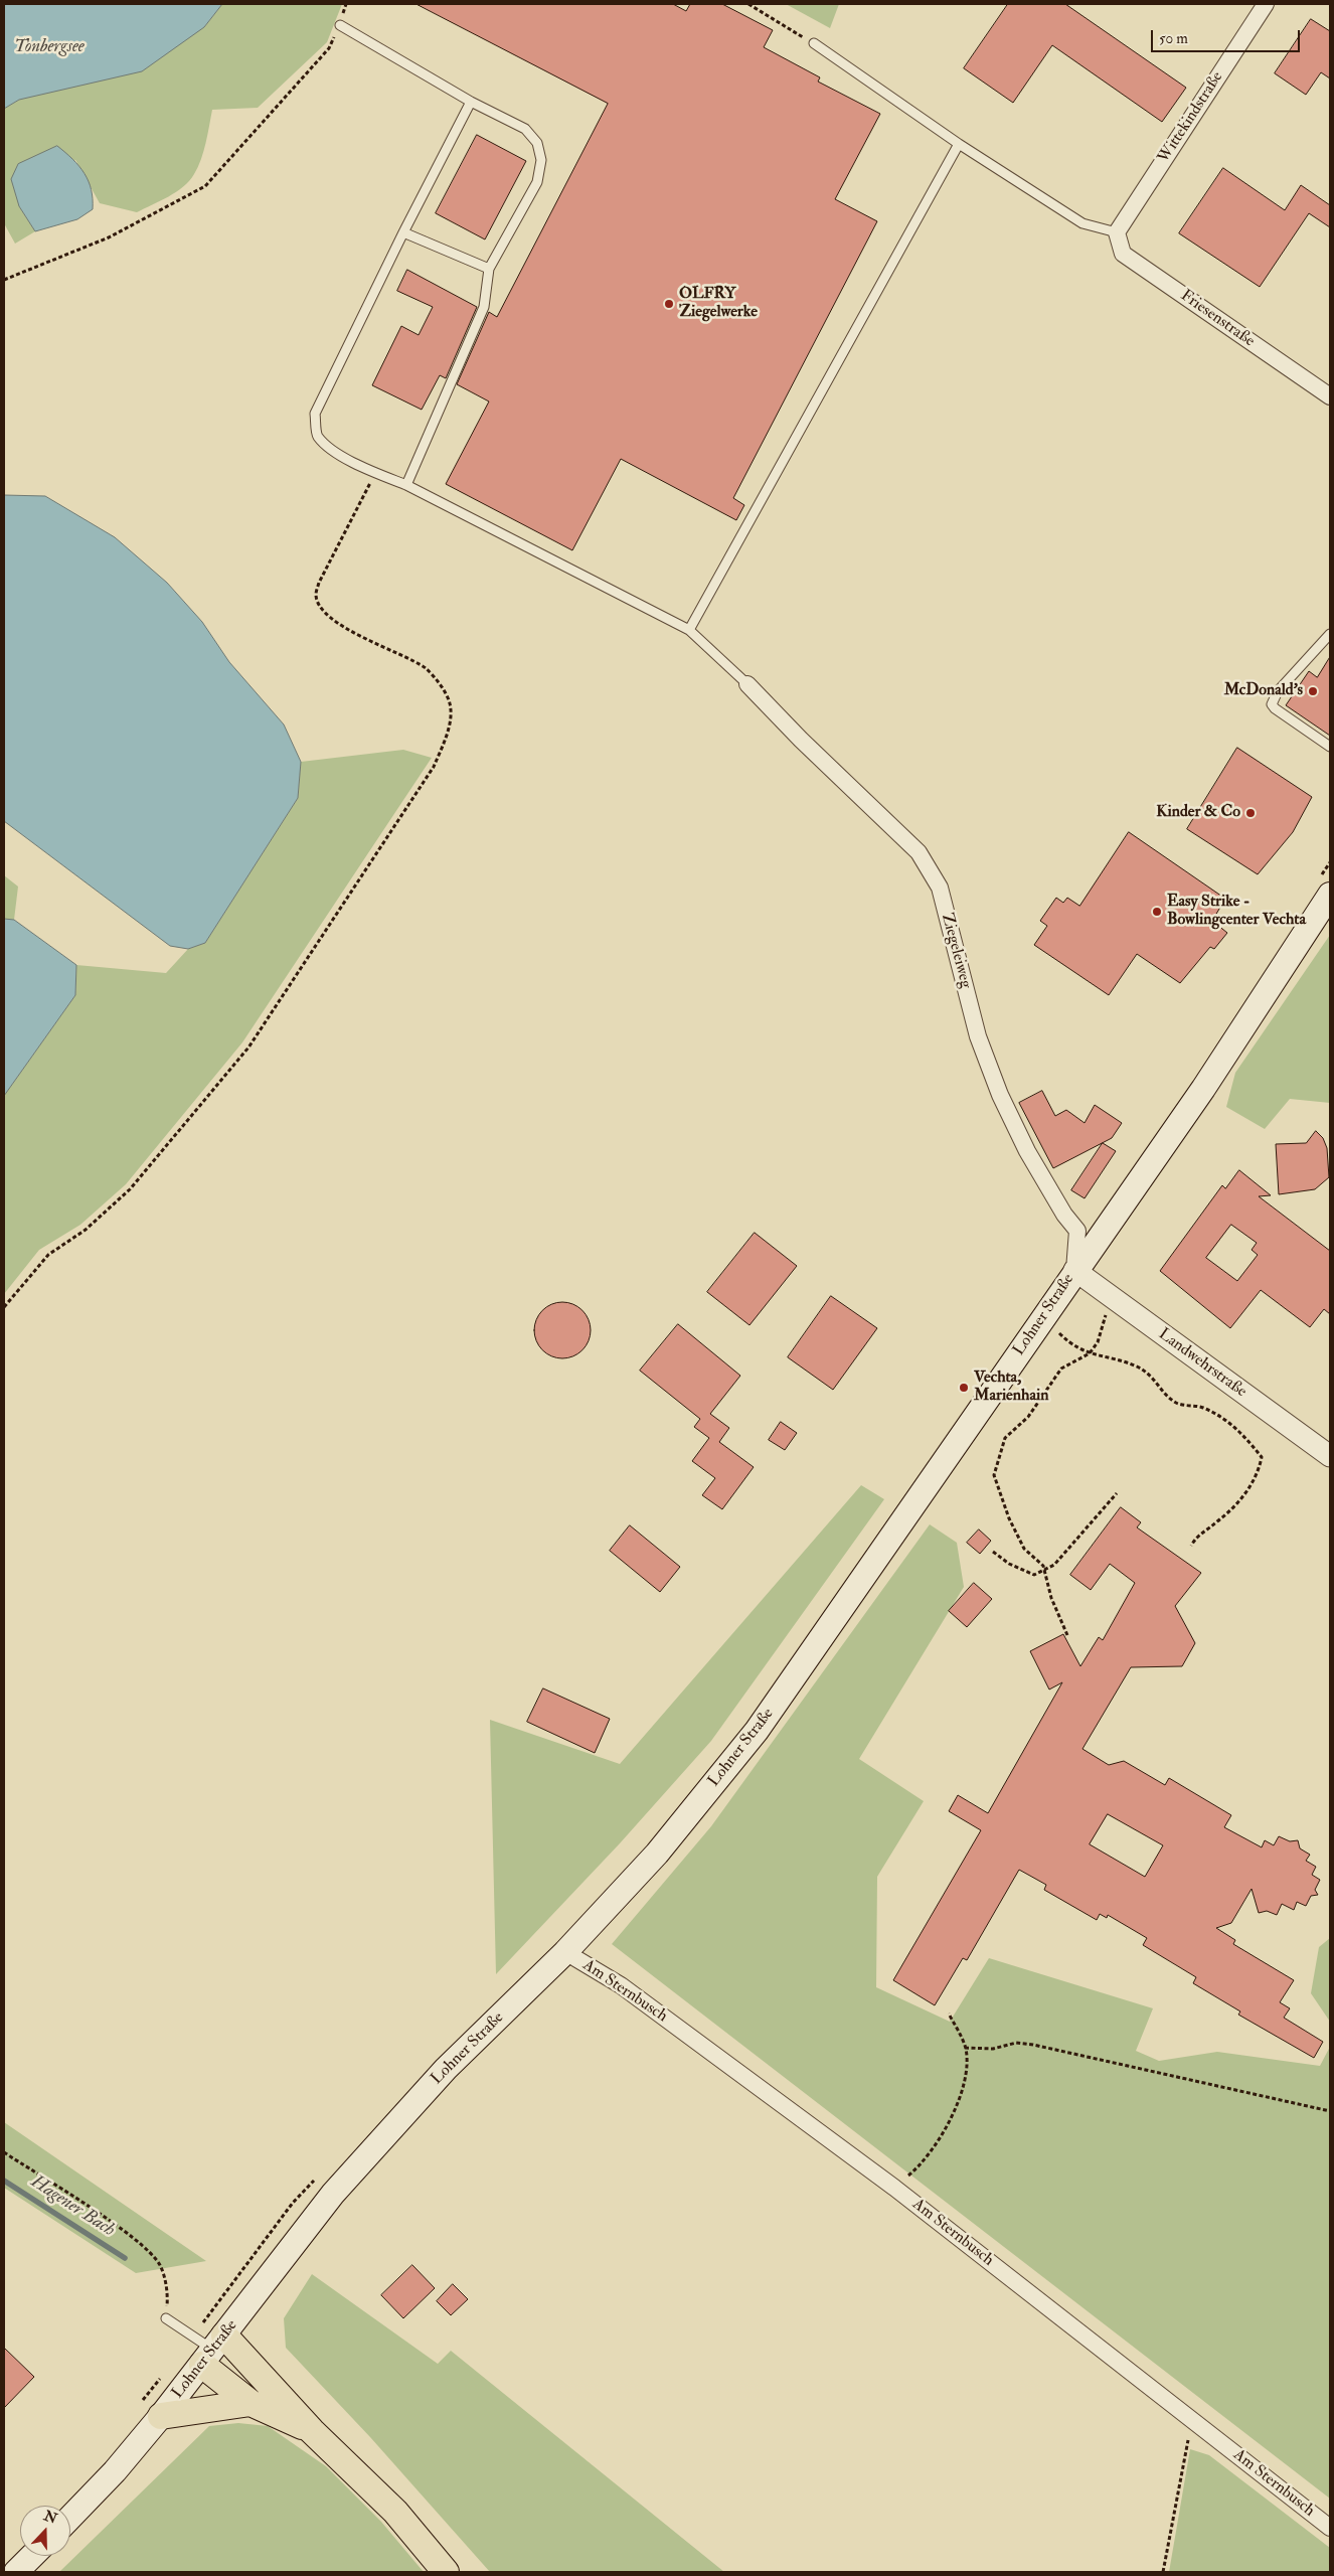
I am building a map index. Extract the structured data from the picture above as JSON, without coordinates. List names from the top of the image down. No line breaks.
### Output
{"streets":{"main road":["Lohner Straße"],"street":["Wittekindstraße","Friesenstraße","Ziegeleiweg","Landwehrstraße","Am Sternbusch"]},"crossings":[["Wittekindstraße","Friesenstraße"],["Ziegeleiweg","Lohner Straße"],["Ziegeleiweg","Landwehrstraße"],["Lohner Straße","Landwehrstraße"],["Lohner Straße","Am Sternbusch"]],"water":["Tonbergsee","Hagener Bach"],"places":["OLFRY Ziegelwerke","McDonald's","Kinder & Co","Easy Strike - Bowlingcenter Vechta","Vechta, Marienhain"],"scale_bar":"50 m","north":"top"}
